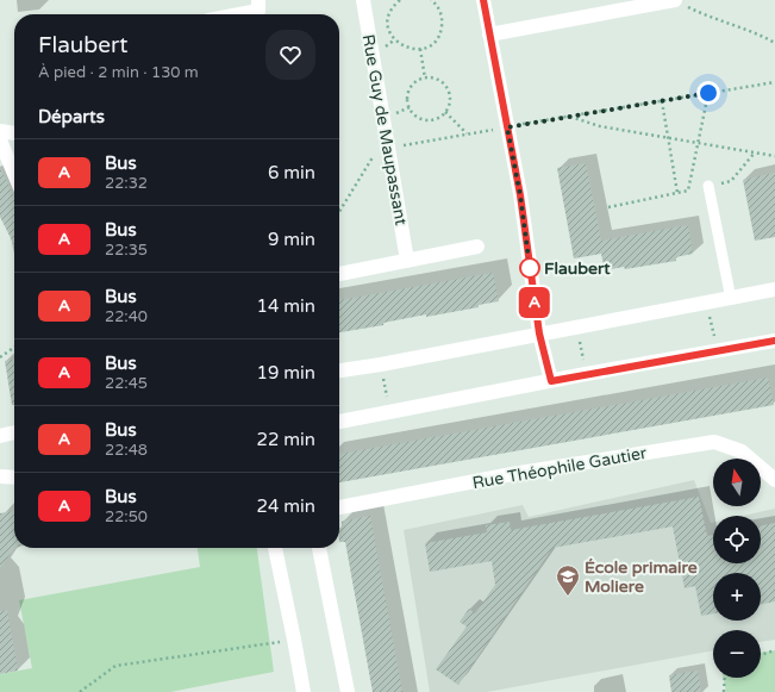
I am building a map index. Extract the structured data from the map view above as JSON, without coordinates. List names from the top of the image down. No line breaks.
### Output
{"streets":{"street":["Rue Guy de Maupassant","Rue Théophile Gautier"]},"places":{"other":["Flaubert"],"school or university":["École primaire Moliere"]},"lines":["bus line A"],"north":"top","page":{"on_map":"A","heading":[["Flaubert","À pied · 2 min · 130 m"],"Départs"],"list":[{"mark":"A","name":"Bus","note":"22:32","value":"6 min"},{"mark":"A","name":"Bus","note":"22:35","value":"9 min"},{"mark":"A","name":"Bus","note":"22:40","value":"14 min"},{"mark":"A","name":"Bus","note":"22:45","value":"19 min"},{"mark":"A","name":"Bus","note":"22:48","value":"22 min"},{"mark":"A","name":"Bus","note":"22:50","value":"24 min"}],"map_buttons":["+","−"]}}
